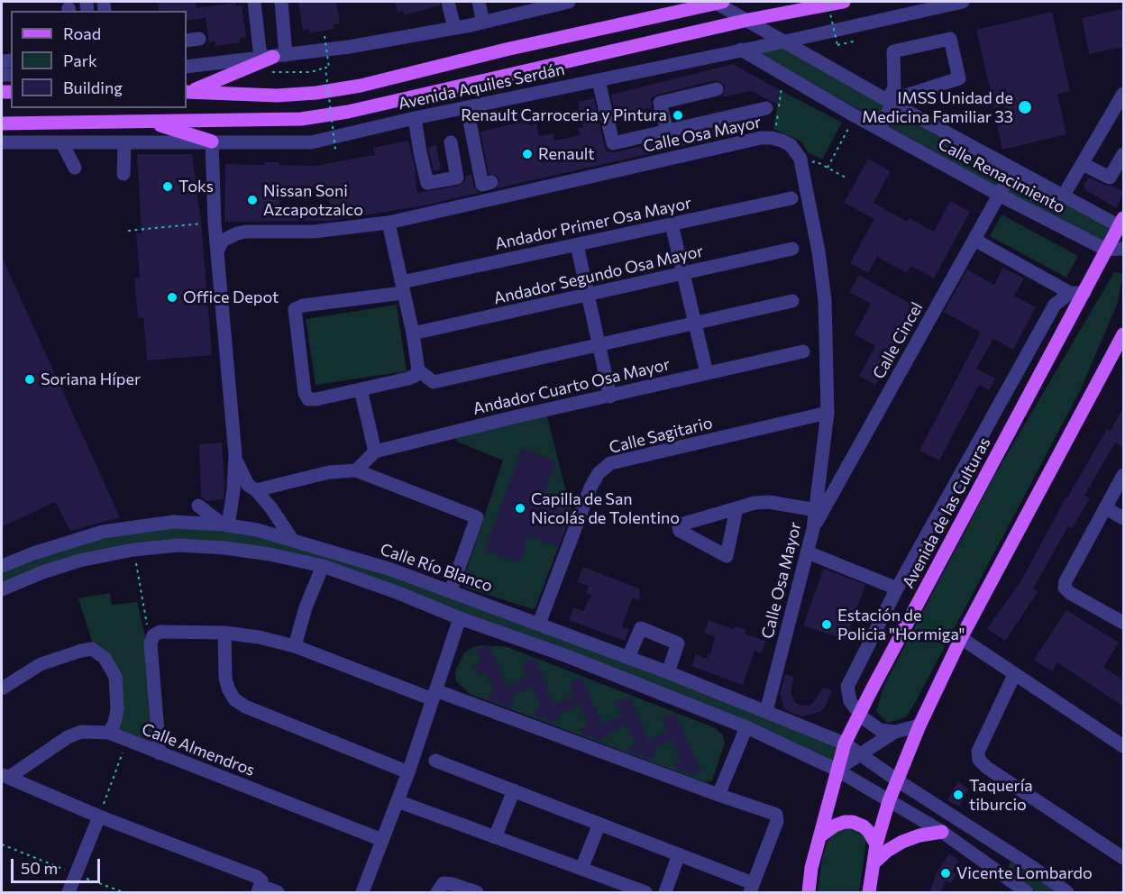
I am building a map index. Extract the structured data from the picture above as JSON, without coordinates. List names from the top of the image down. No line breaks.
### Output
{"streets":{"main road":["Avenida Aquiles Serdán","Avenida de las Culturas"],"street":["Calle Osa Mayor","Calle Renacimiento","Andador Primer Osa Mayor","Andador Segundo Osa Mayor","Calle Cincel","Andador Cuarto Osa Mayor","Calle Sagitario","Calle Río Blanco","Calle Almendros"]},"crossings":[["Avenida Aquiles Serdán","Calle Renacimiento"],["Calle Osa Mayor","Calle Cincel"],["Calle Osa Mayor","Calle Sagitario"],["Calle Osa Mayor","Calle Río Blanco"],["Calle Renacimiento","Calle Cincel"],["Calle Renacimiento","Avenida de las Culturas"],["Calle Sagitario","Calle Río Blanco"],["Avenida de las Culturas","Calle Río Blanco"]],"places":["IMSS Unidad de Medicina Familiar 33","Renault Carroceria y Pintura","Renault","Toks","Nissan Soni Azcapotzalco","Office Depot","Soriana Híper","Capilla de San Nicolás de Tolentino","Estación de Policia \"Hormiga\"","Taquería tiburcio","Vicente Lombardo"],"legend":["Road","Park","Building"],"scale_bar":"50 m"}
